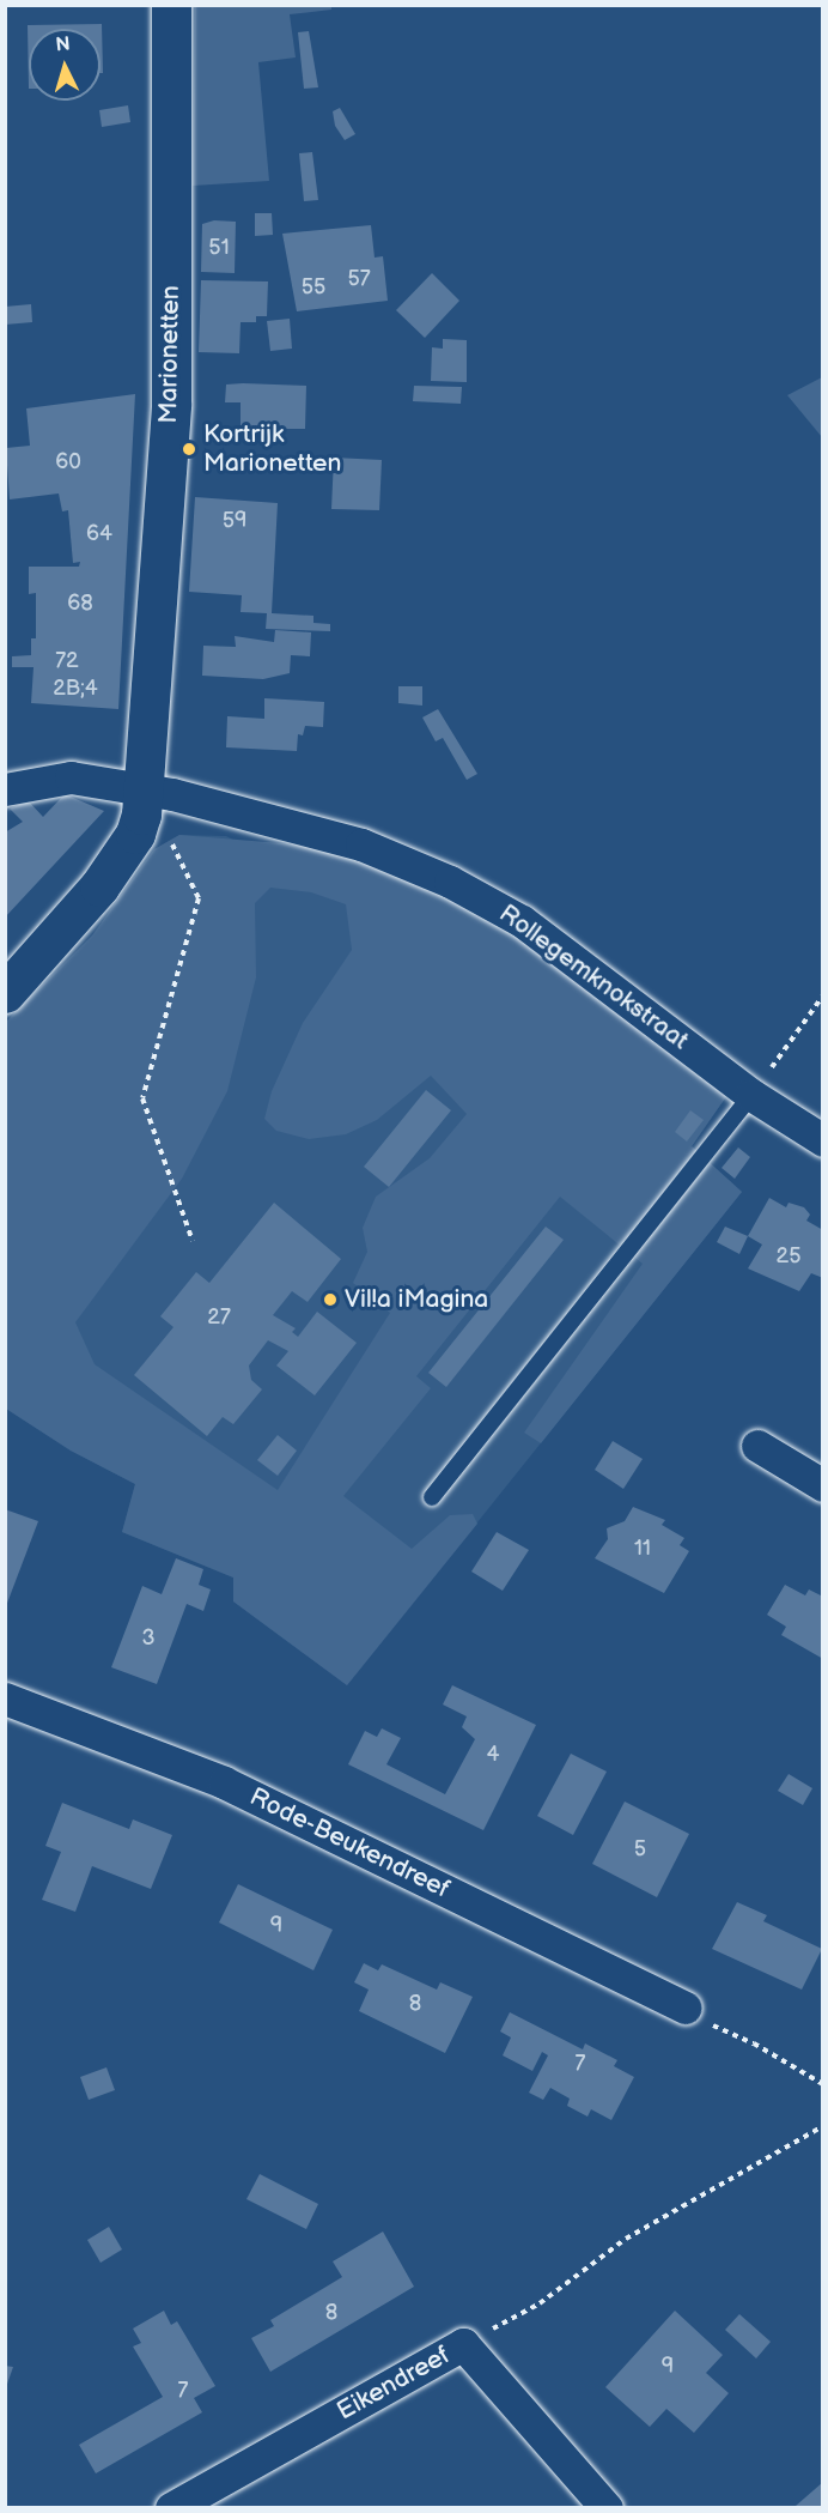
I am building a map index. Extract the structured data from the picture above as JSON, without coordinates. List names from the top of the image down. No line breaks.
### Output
{"streets":{"street":["Marionetten","Rollegemknokstraat","Rode-Beukendreef","Eikendreef"]},"crossings":[["Marionetten","Rollegemknokstraat"]],"places":["Kortrijk Marionetten","Vil!a iMagina"],"house_numbers":["51","57","55","60","59","64","68","72","2B;4","25","27","11","3","4","5","9","8","7","8","9","7"],"north":"top"}
